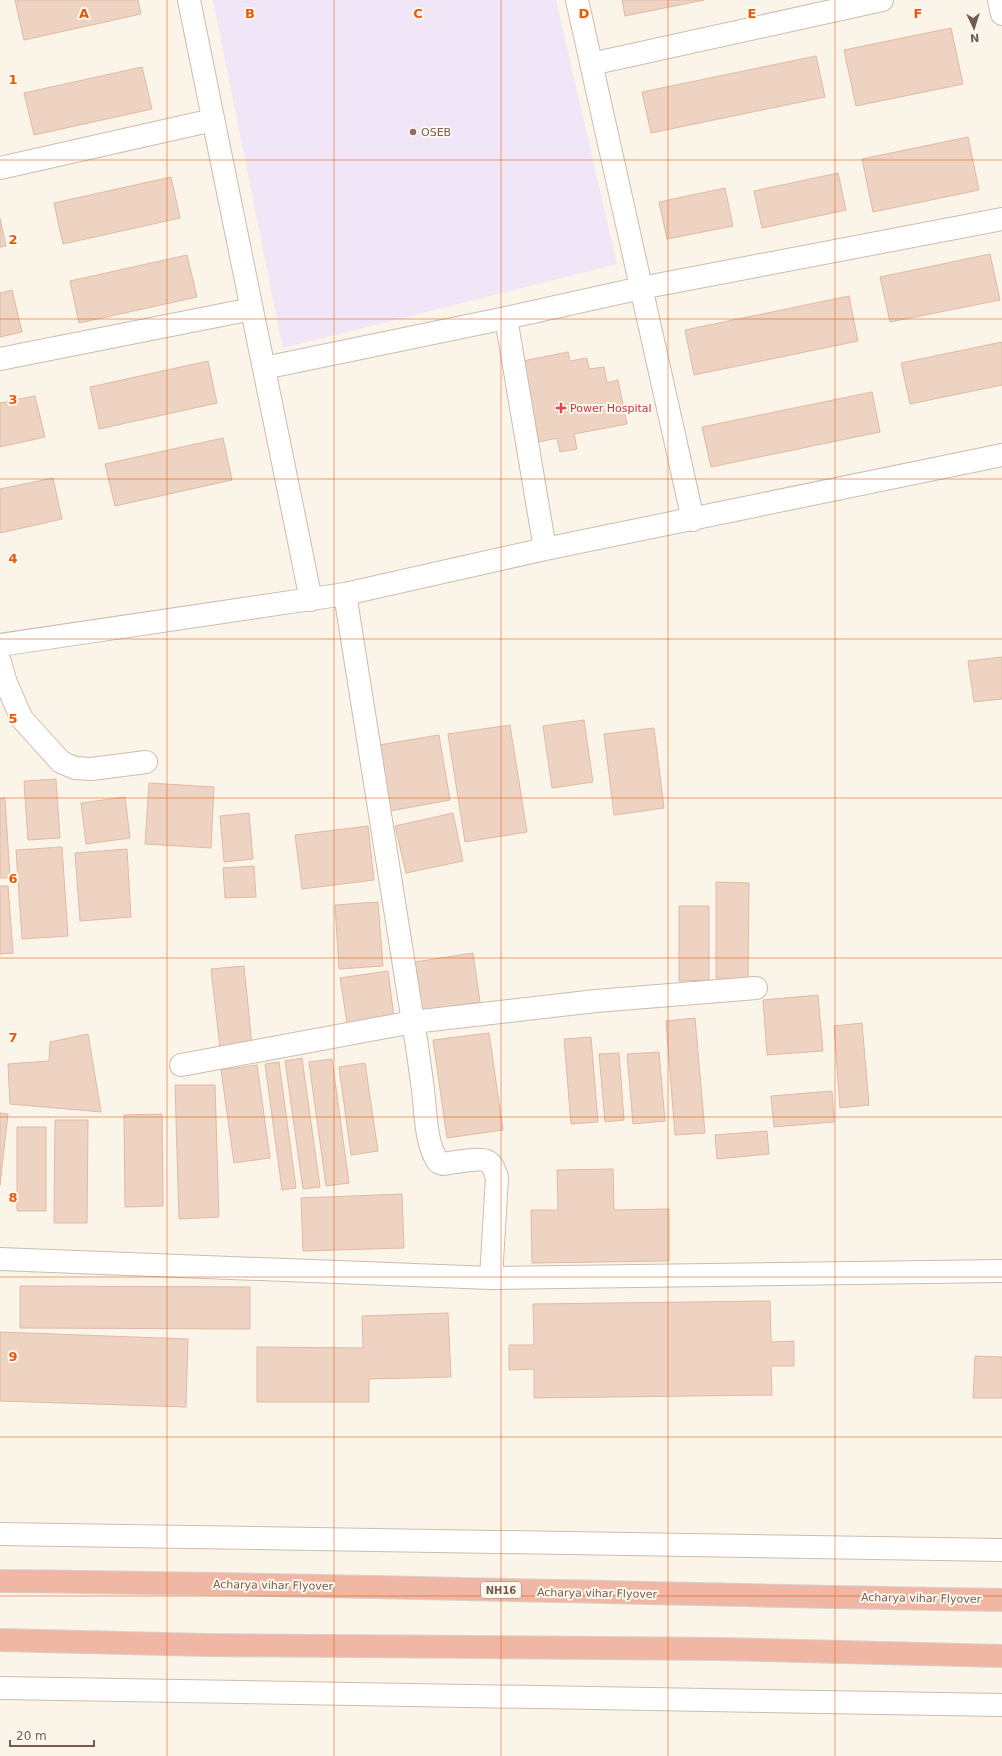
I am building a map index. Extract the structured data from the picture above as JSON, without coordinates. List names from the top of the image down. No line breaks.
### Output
{"streets":{"highway":["Acharya vihar Flyover","NH16"]},"places":{"other":["OSEB"],"health":["Power Hospital"]},"scale_bar":"20 m","north":"bottom","grid":{"columns":["A","B","C","D","E","F"],"rows":["1","2","3","4","5","6","7","8","9"]}}
